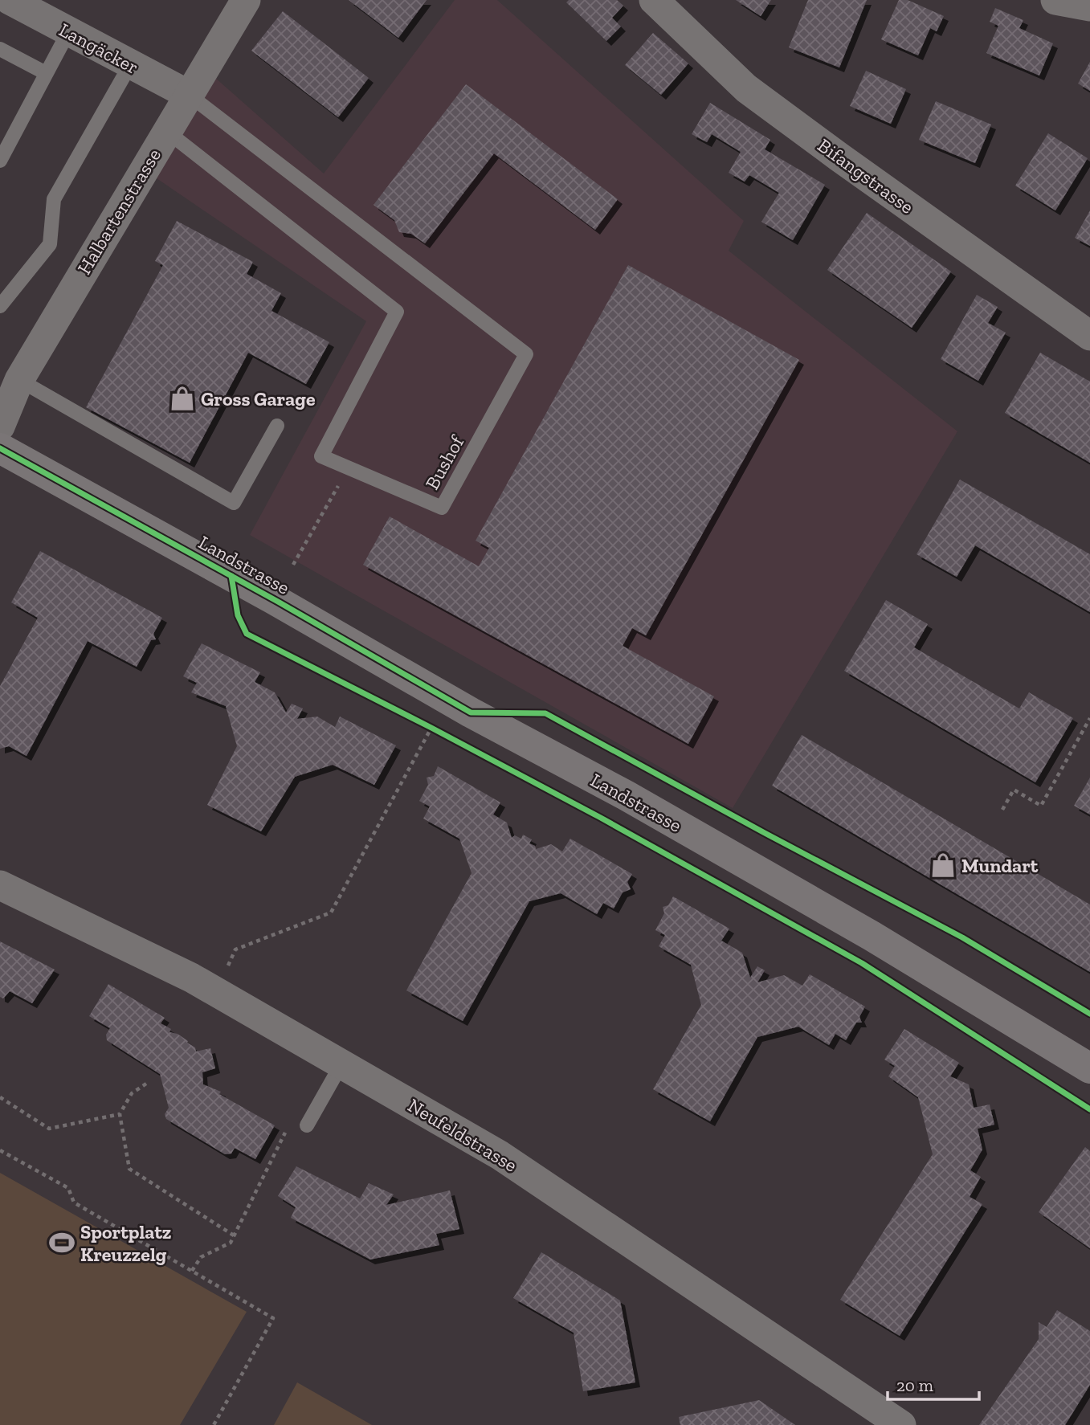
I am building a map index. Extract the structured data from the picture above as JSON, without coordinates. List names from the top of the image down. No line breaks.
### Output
{"streets":{"main road":["Landstrasse"],"street":["Langäcker","Bifangstrasse","Halbartenstrasse","Neufeldstrasse"],"lane":["Bushof"]},"crossings":[["Langäcker","Halbartenstrasse"],["Langäcker","Bushof"],["Halbartenstrasse","Bushof"]],"places":{"shop":["Gross Garage","Mundart"],"sports":["Sportplatz Kreuzzelg"]},"scale_bar":"20 m"}
